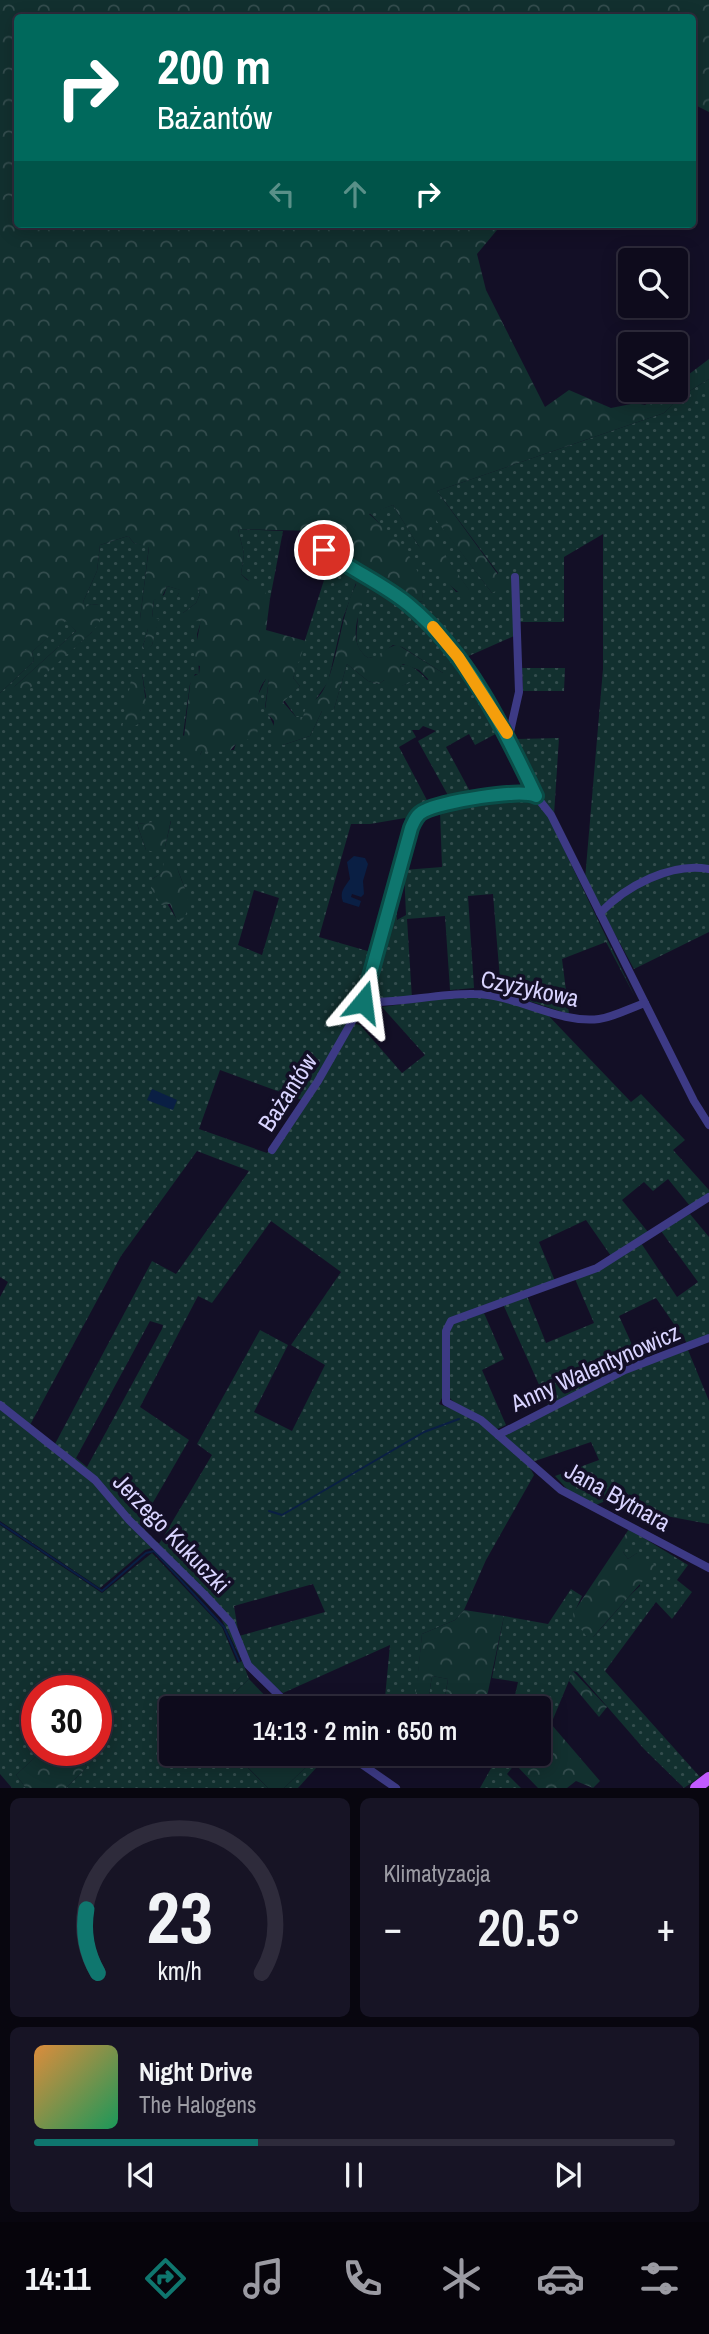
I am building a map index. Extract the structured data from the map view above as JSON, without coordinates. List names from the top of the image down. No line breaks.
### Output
{"streets":{"street":["Czyżykowa","Bażantów","Anny Walentynowicz","Jana Bytnara","Jerzego Kukuczki"]},"crossings":[["Czyżykowa","Bażantów"],["Anny Walentynowicz","Jana Bytnara"]],"page":{"turn":["200 m","Bażantów"],"limit":"30","trip":"14:13 · 2 min · 650 m","tile":"Klimatyzacja","heat":["−","20.5°","+"],"song":["Night Drive","The Halogens"],"tabs":"14:11","gauge":["23","km/h"]}}
